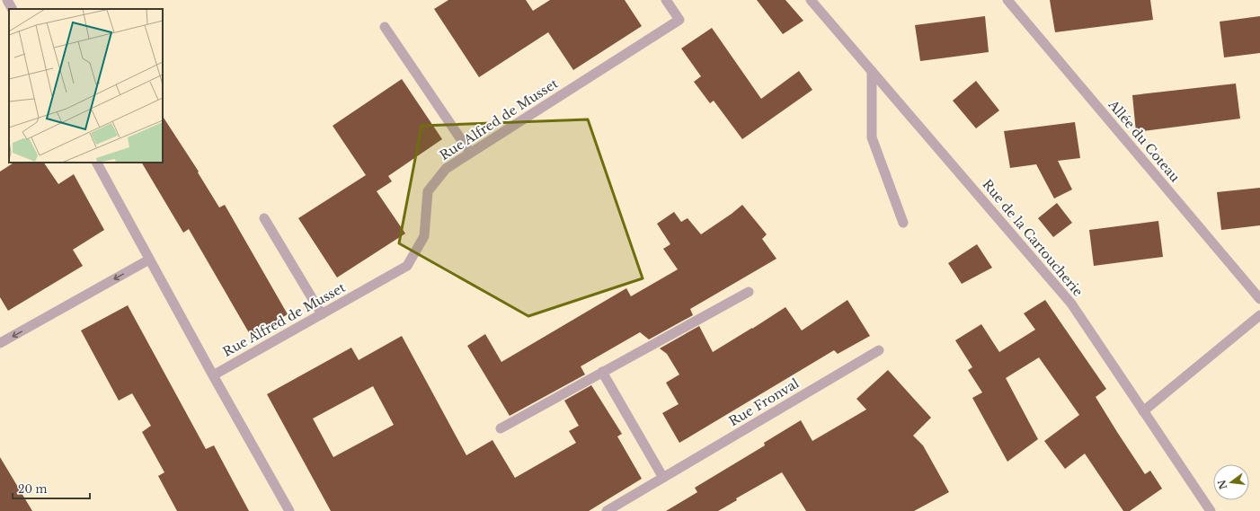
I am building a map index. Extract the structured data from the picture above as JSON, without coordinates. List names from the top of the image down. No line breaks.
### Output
{"streets":{"street":["Rue Alfred de Musset","Allée du Coteau","Rue de la Cartoucherie","Rue Fronval"]},"scale_bar":"20 m","north":"left"}
